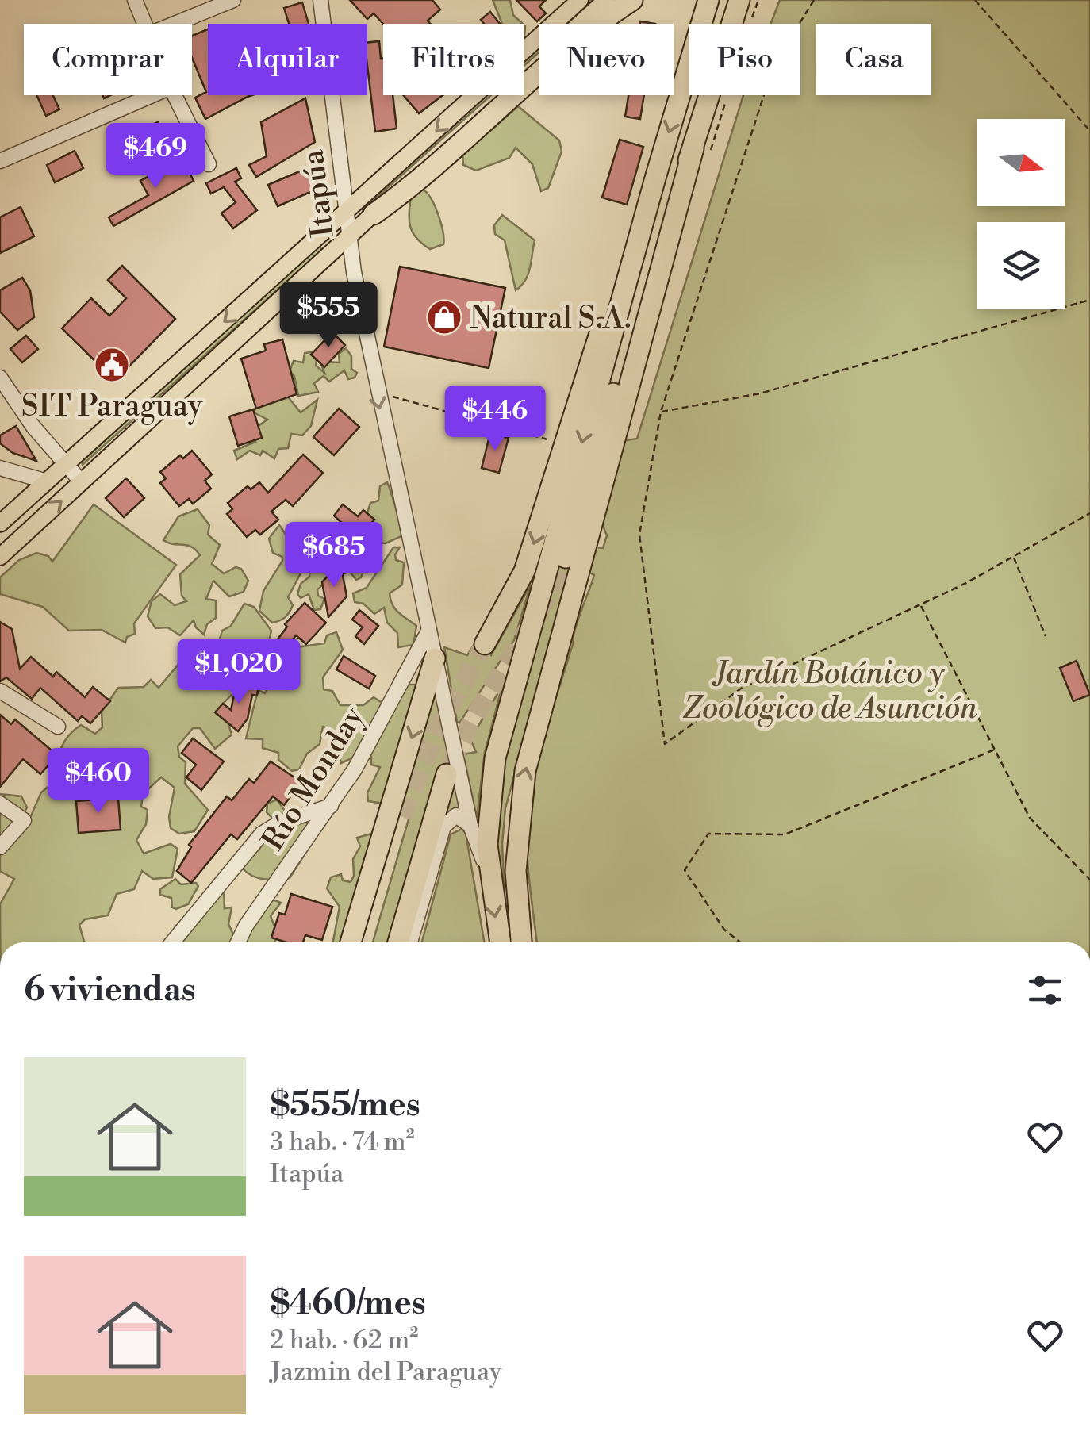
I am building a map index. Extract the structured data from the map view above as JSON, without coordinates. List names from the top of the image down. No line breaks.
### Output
{"streets":{"street":["Itapúa","Río Monday"]},"crossings":[["Itapúa","Río Monday"]],"parks":["Jardín Botánico y Zoológico de Asunción"],"places":{"shop":["Natural S.A."],"public building":["SIT Paraguay"]},"north":"right","page":{"chip":["Comprar","Alquilar","Filtros","Nuevo","Piso","Casa"],"price":["$469","$555","$446","$685","$1,020","$460"],"heading":"6 viviendas","list":[{"name":"$555/mes","note":"3 hab. · 74 m² · Itapúa"},{"name":"$460/mes","note":"2 hab. · 62 m² · Jazmin del Paraguay"}]}}
